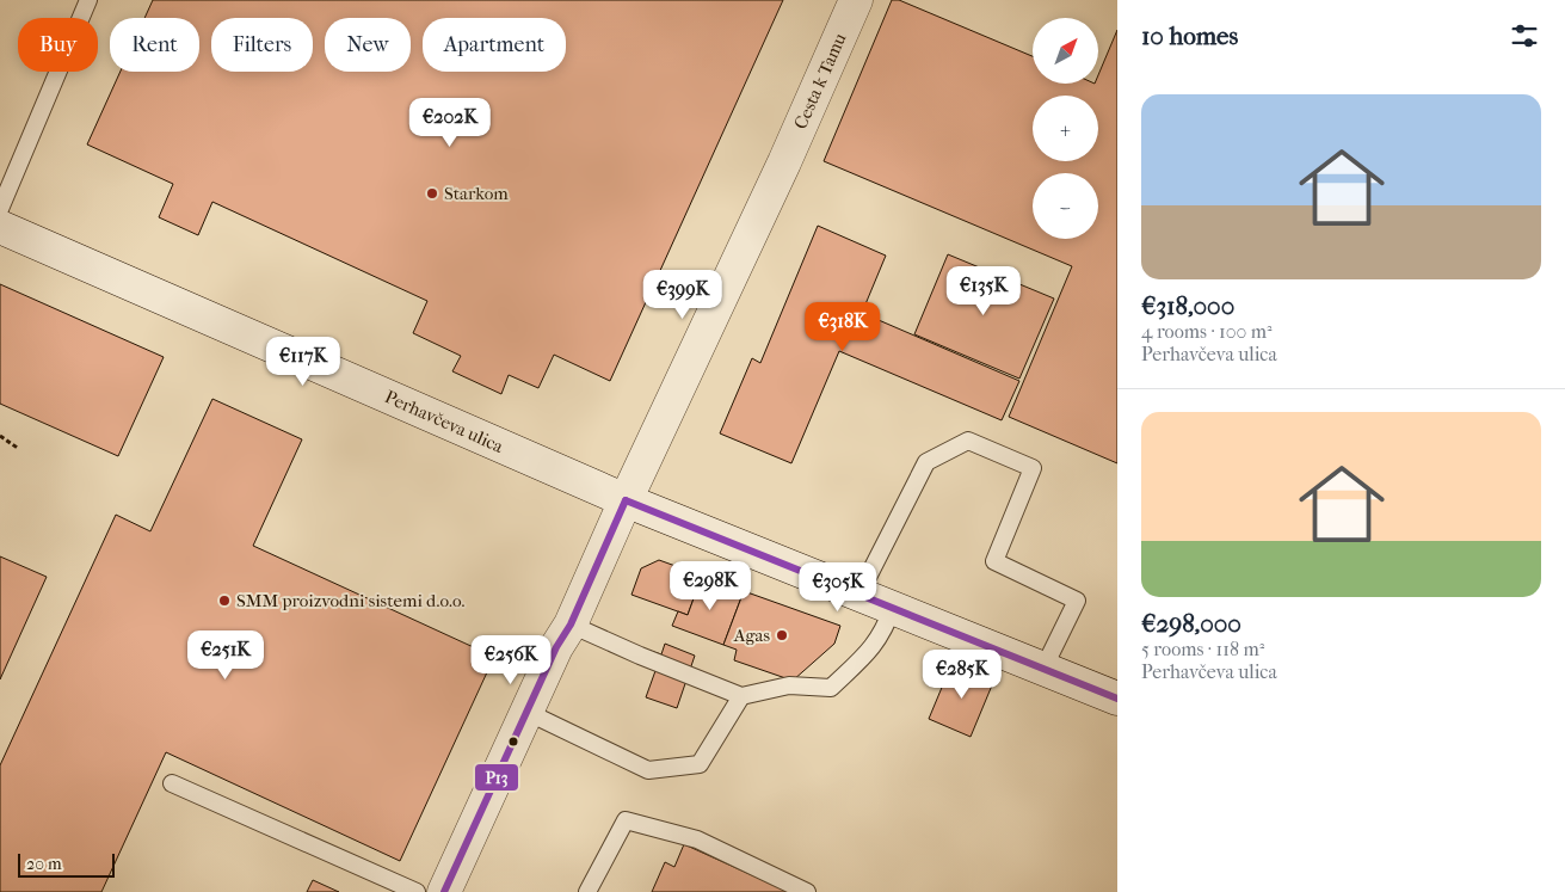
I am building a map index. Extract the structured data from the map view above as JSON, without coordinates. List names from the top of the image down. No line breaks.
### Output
{"streets":{"street":["Cesta k Tamu","Perhavčeva ulica"]},"crossings":[["Cesta k Tamu","Perhavčeva ulica"]],"places":["Starkom","SMM proizvodni sistemi d.o.o.","Agas"],"lines":["transit line P13"],"scale_bar":"20 m","north":"top right","page":{"heading":"10 homes","map_buttons":["+","−"],"chip":["Buy","Rent","Filters","New","Apartment"],"list":[{"name":"€318,000","note":"4 rooms · 100 m² · Perhavčeva ulica"},{"name":"€298,000","note":"5 rooms · 118 m² · Perhavčeva ulica"}],"price":["€202K","€135K","€399K","€318K","€117K","€298K","€305K","€251K","€256K","€285K"],"scale":"20 m"}}
